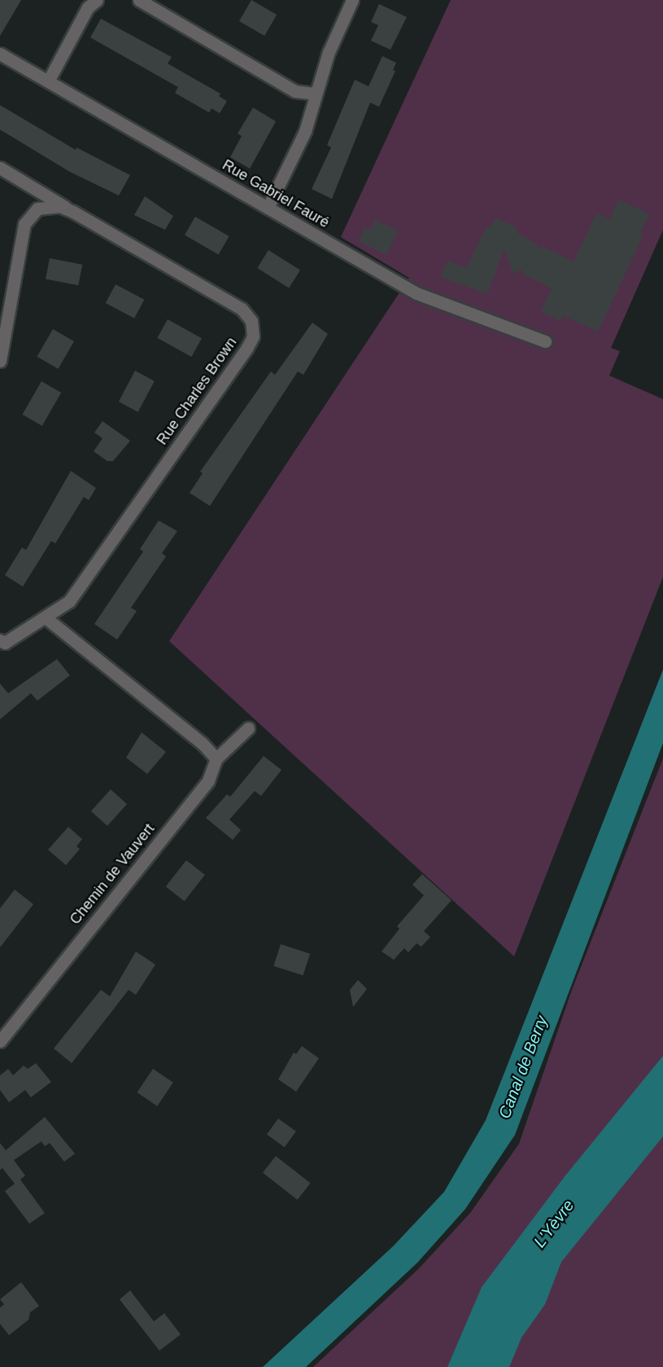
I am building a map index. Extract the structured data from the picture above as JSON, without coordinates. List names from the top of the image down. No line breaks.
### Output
{"streets":{"street":["Rue Gabriel Fauré","Rue Charles Brown","Chemin de Vauvert"]},"water":["Canal de Berry","L'Yèvre"]}
